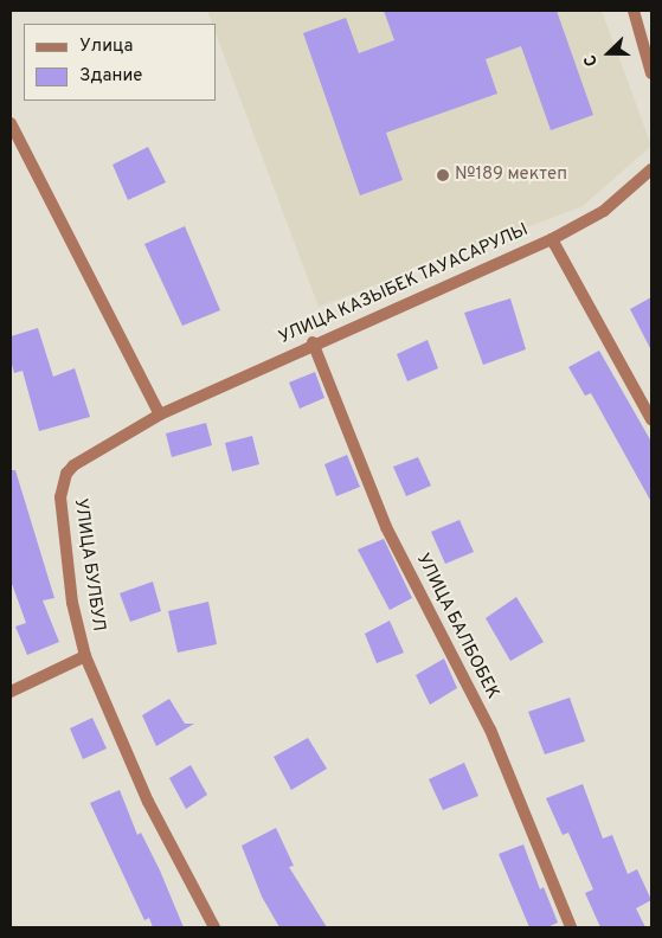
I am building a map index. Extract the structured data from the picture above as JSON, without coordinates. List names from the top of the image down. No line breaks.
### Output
{"streets":{"street":["УЛИЦА КАЗЫБЕК ТАУАСАРУЛЫ","УЛИЦА БУЛБУЛ","УЛИЦА БАЛБОБЕК"]},"crossings":[["УЛИЦА КАЗЫБЕК ТАУАСАРУЛЫ","УЛИЦА БУЛБУЛ"],["УЛИЦА КАЗЫБЕК ТАУАСАРУЛЫ","УЛИЦА БАЛБОБЕК"]],"places":["№189 мектеп"],"legend":["Улица","Здание"],"north":"left"}
